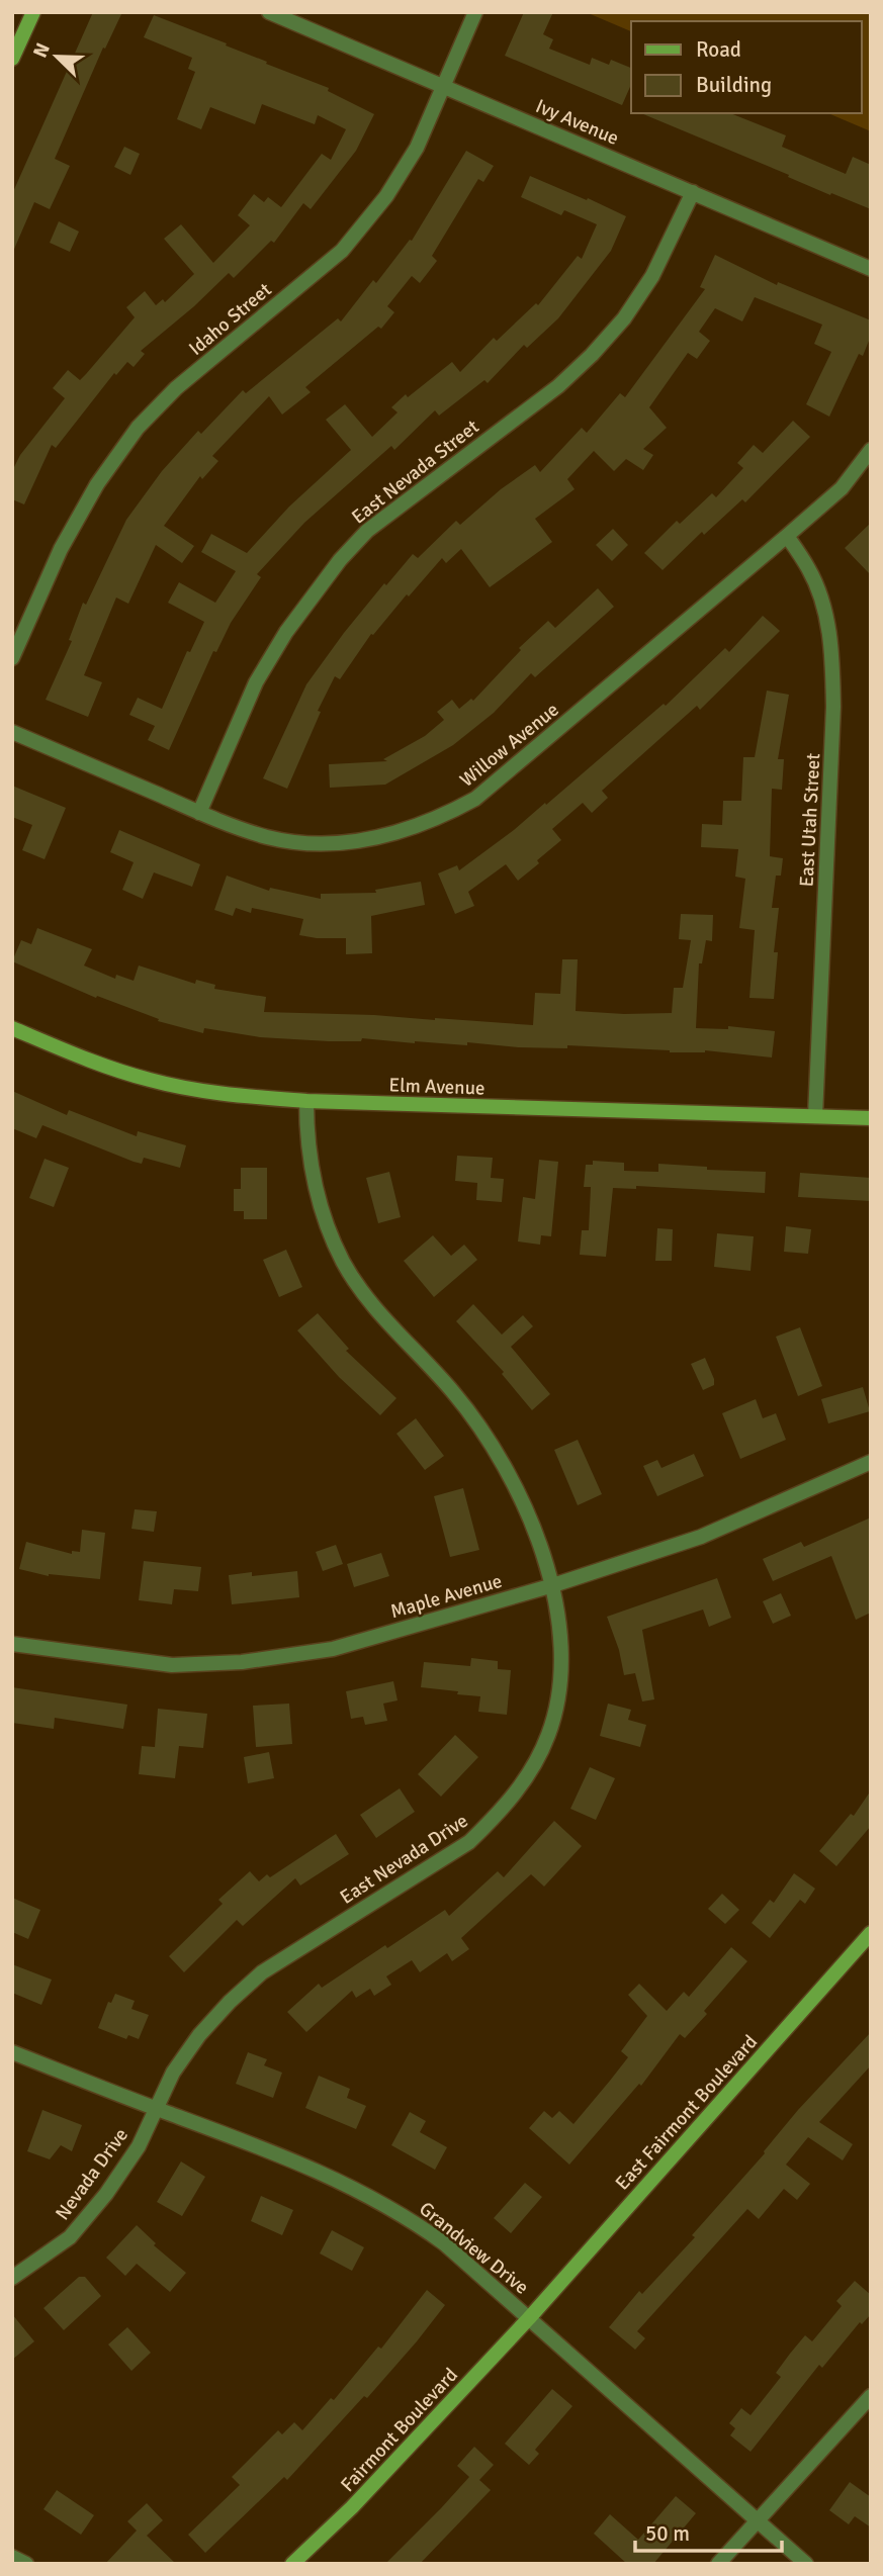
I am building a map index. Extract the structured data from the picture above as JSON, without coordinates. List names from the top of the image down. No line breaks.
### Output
{"streets":{"street":["Ivy Avenue","Idaho Street","East Nevada Street","Willow Avenue","East Utah Street","Elm Avenue","Maple Avenue","East Nevada Drive","East Fairmont Boulevard","Nevada Drive","Grandview Drive","Fairmont Boulevard"]},"crossings":[["Ivy Avenue","Idaho Street"],["Ivy Avenue","East Nevada Street"],["East Nevada Street","Willow Avenue"],["Willow Avenue","East Utah Street"],["East Utah Street","Elm Avenue"],["Elm Avenue","East Nevada Drive"],["Maple Avenue","East Nevada Drive"],["East Nevada Drive","Nevada Drive"],["East Nevada Drive","Grandview Drive"],["East Fairmont Boulevard","Grandview Drive"],["East Fairmont Boulevard","Fairmont Boulevard"],["Nevada Drive","Grandview Drive"],["Grandview Drive","Fairmont Boulevard"]],"legend":["Road","Building"],"scale_bar":"50 m","north":"top left"}
